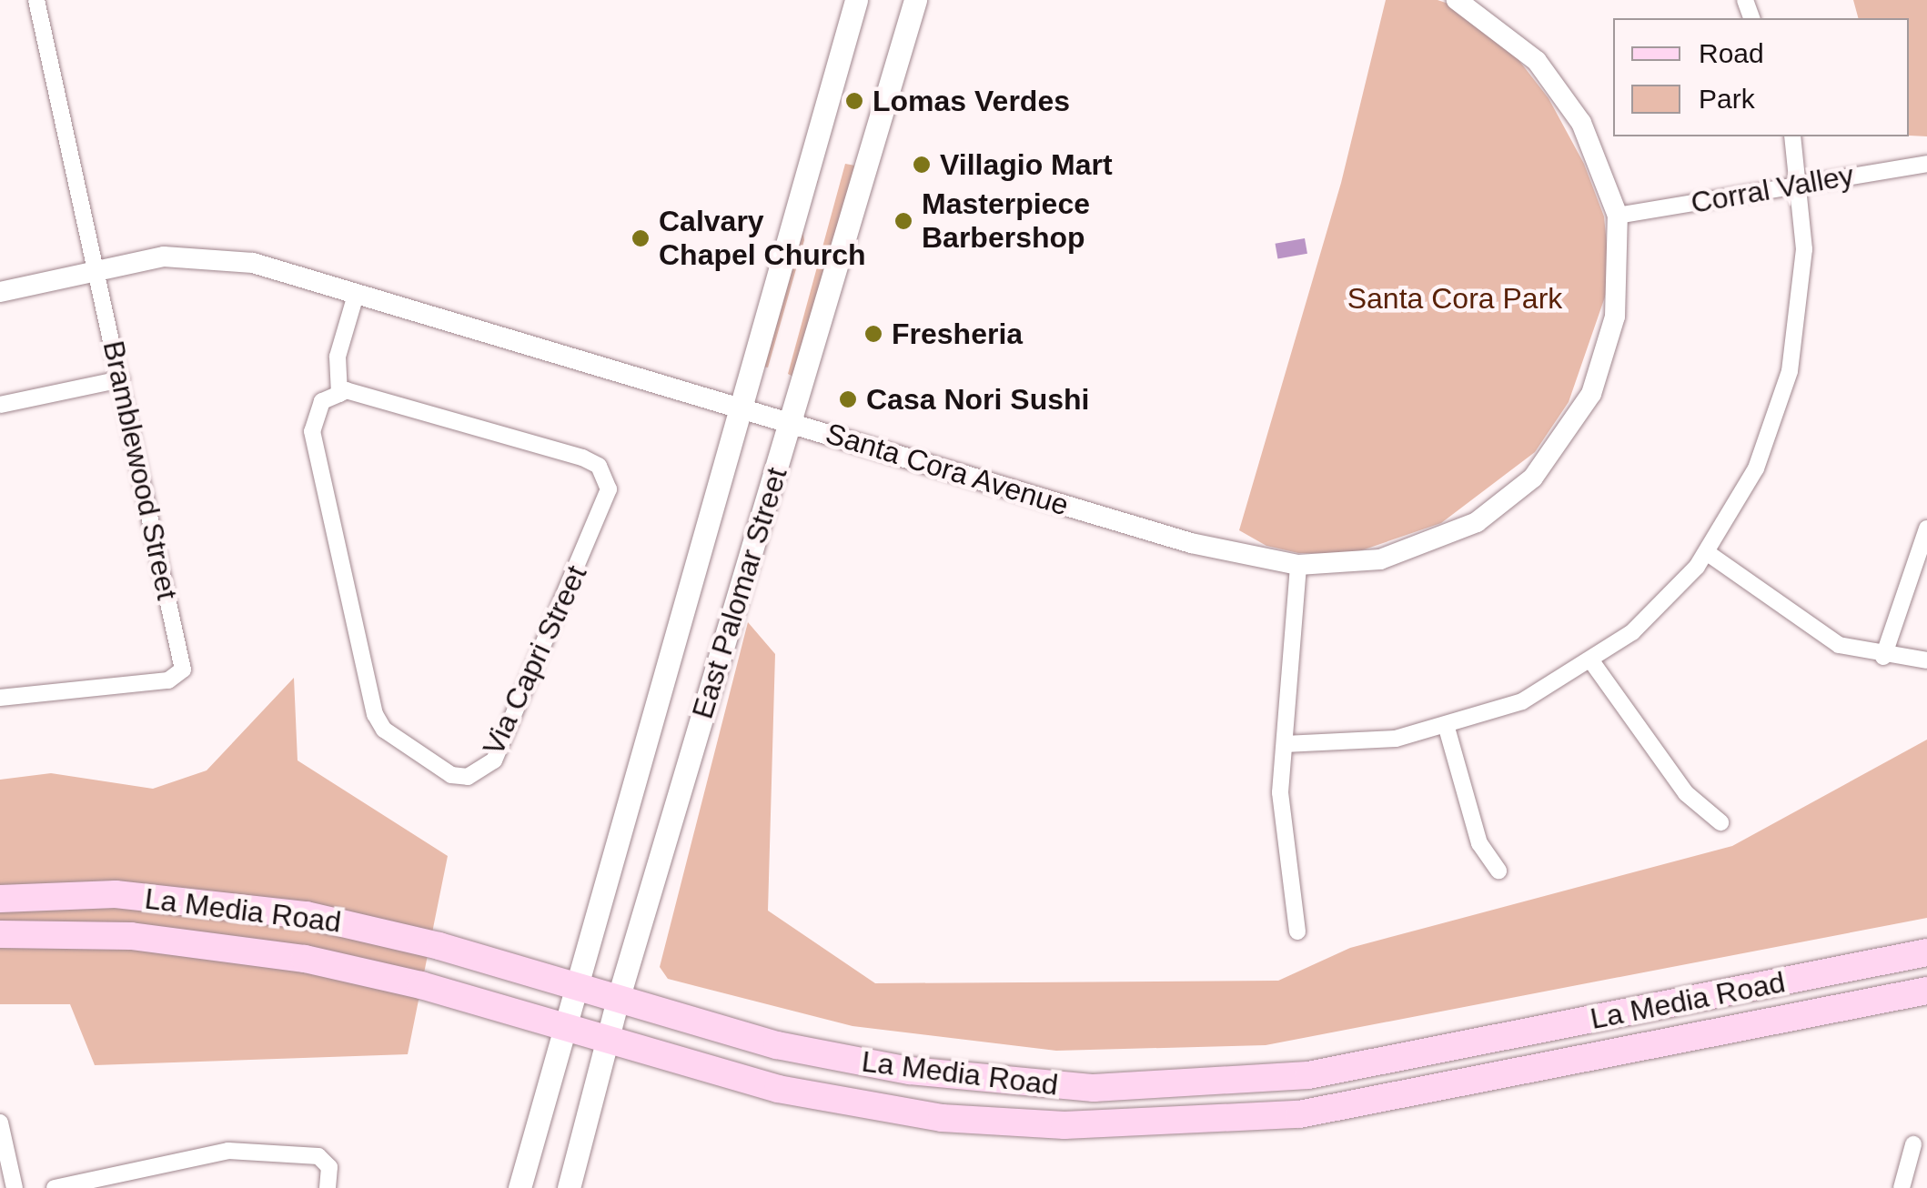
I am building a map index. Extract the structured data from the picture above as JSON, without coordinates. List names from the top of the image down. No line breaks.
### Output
{"streets":{"main road":["East Palomar Street","La Media Road"],"street":["Corral Valley","Santa Cora Avenue","Bramblewood Street","Via Capri Street"]},"crossings":[["Corral Valley","Santa Cora Avenue"],["Santa Cora Avenue","Bramblewood Street"],["Santa Cora Avenue","East Palomar Street"],["East Palomar Street","La Media Road"]],"parks":["Santa Cora Park"],"places":["Lomas Verdes","Villagio Mart","Masterpiece Barbershop","Calvary Chapel Church","Fresheria","Casa Nori Sushi"],"legend":["Road","Park"]}
